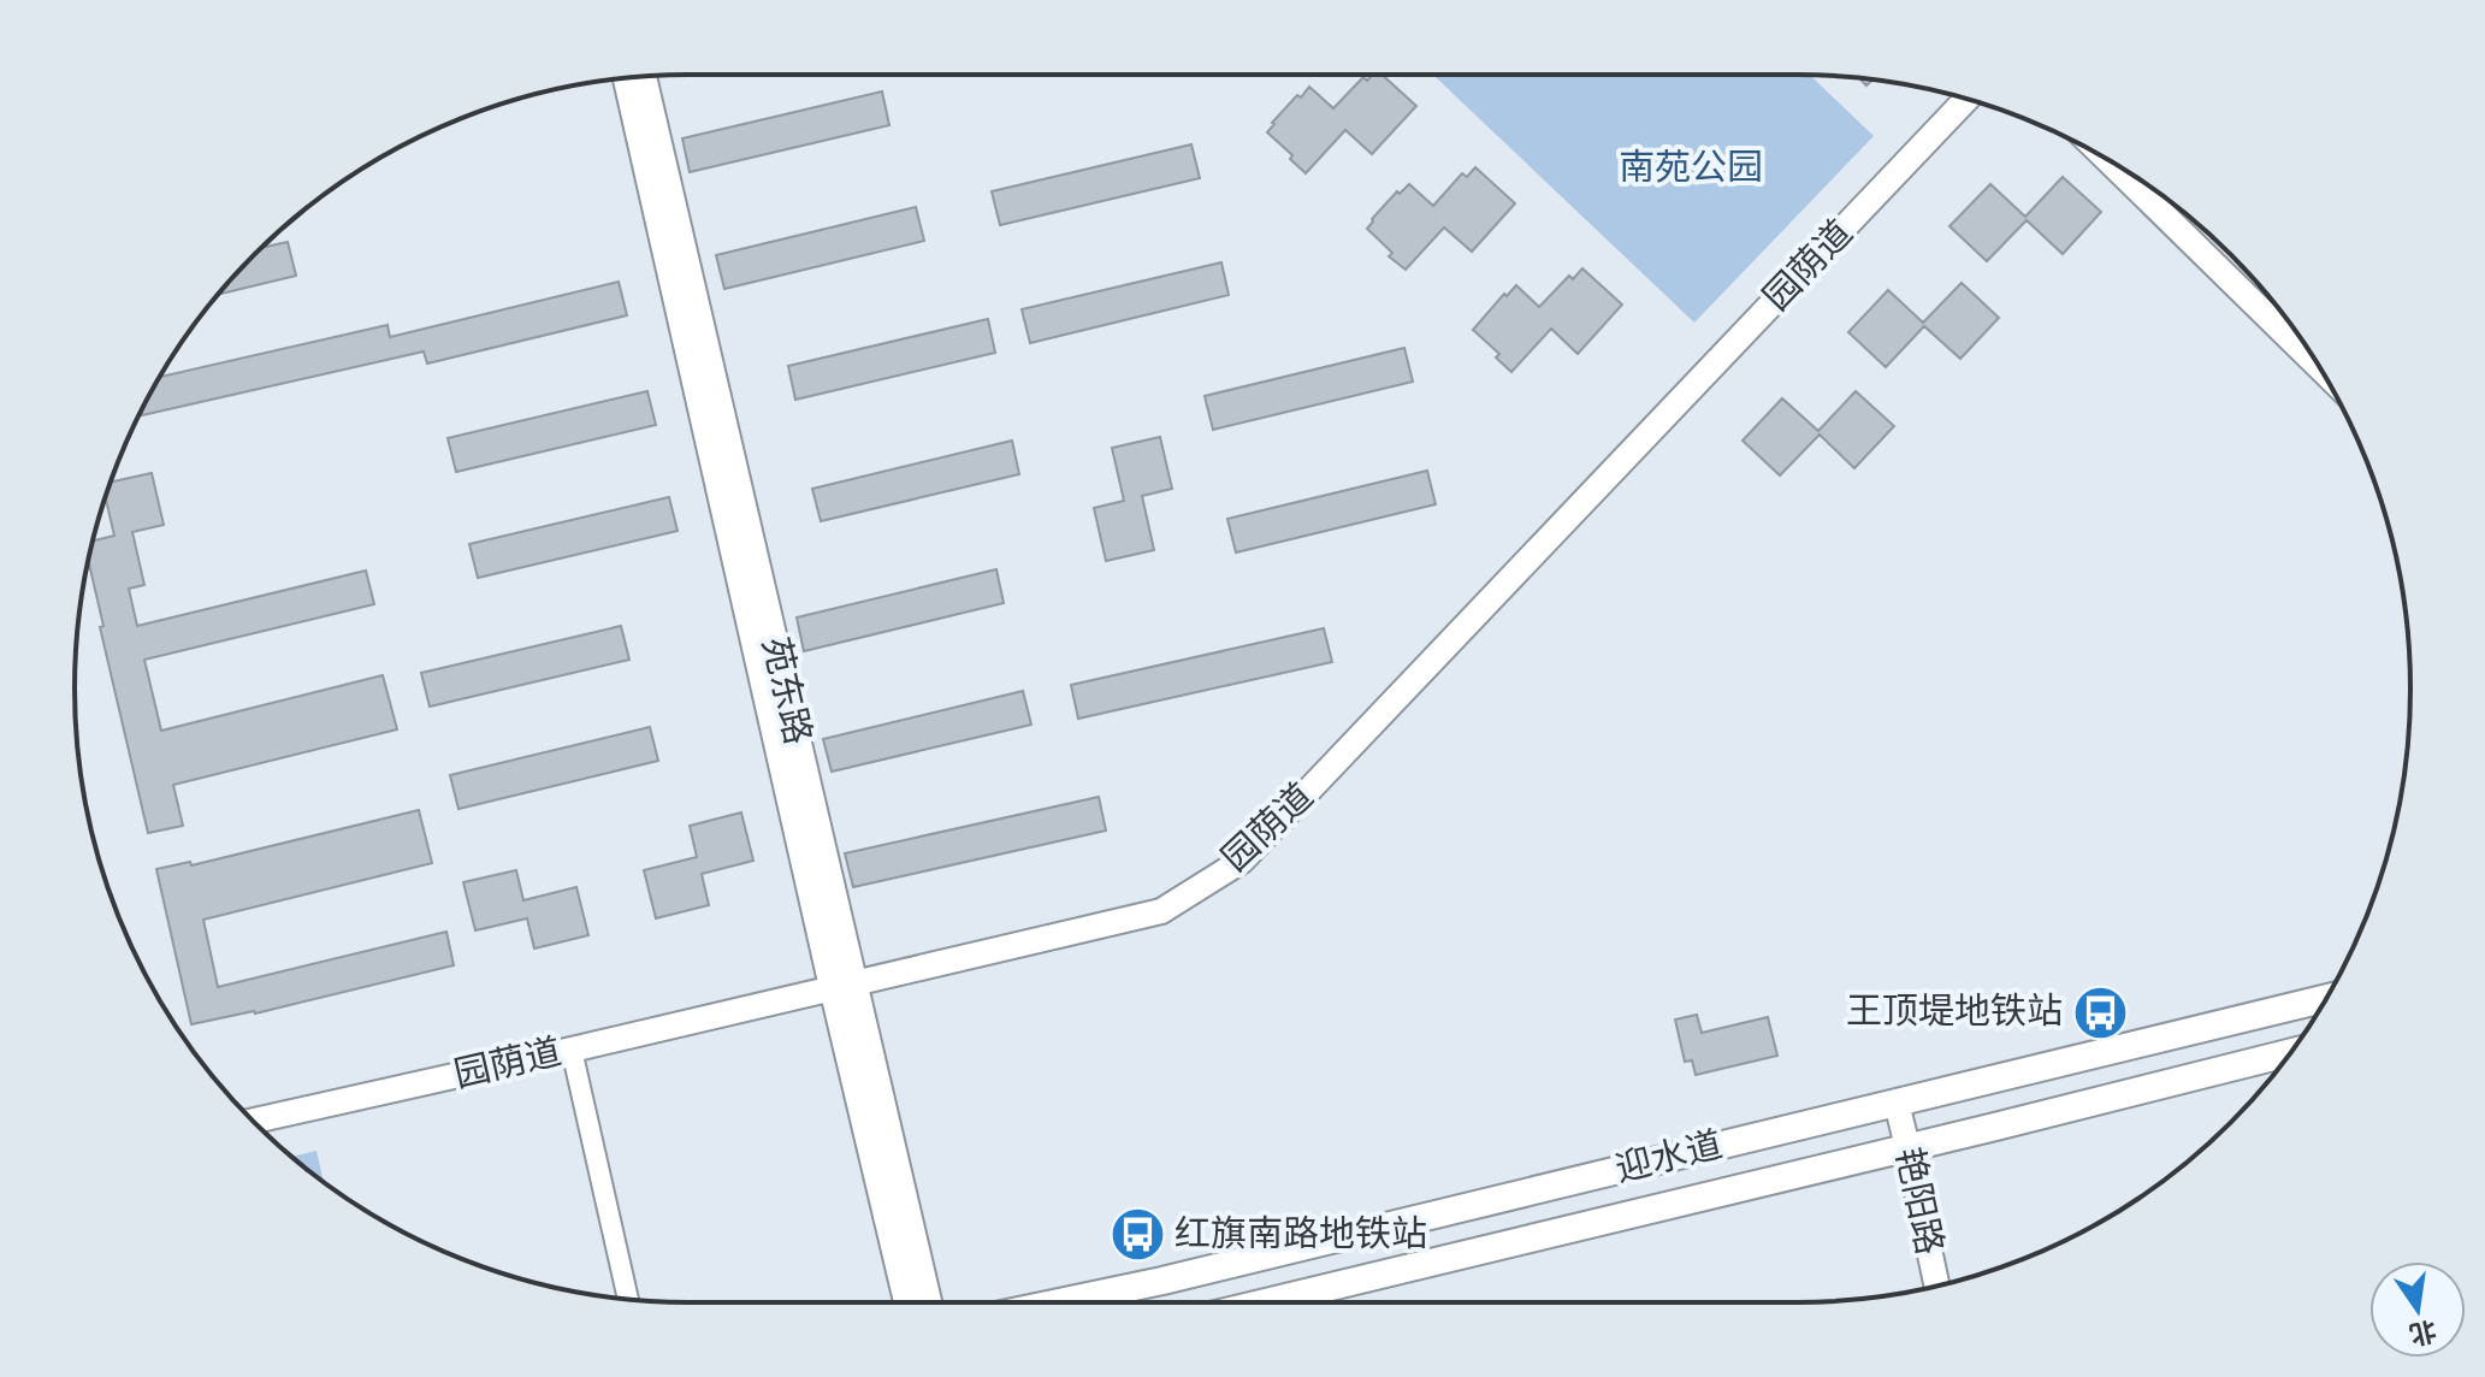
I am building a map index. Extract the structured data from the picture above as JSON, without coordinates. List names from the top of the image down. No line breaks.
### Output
{"streets":{"main road":["迎水道"],"street":["园荫道","苑东路","艳阳路"]},"crossings":[["园荫道","苑东路"],["迎水道","艳阳路"]],"parks":["南苑公园"],"places":{"bus stop":["王顶堤地铁站","红旗南路地铁站"]},"north":"bottom"}
